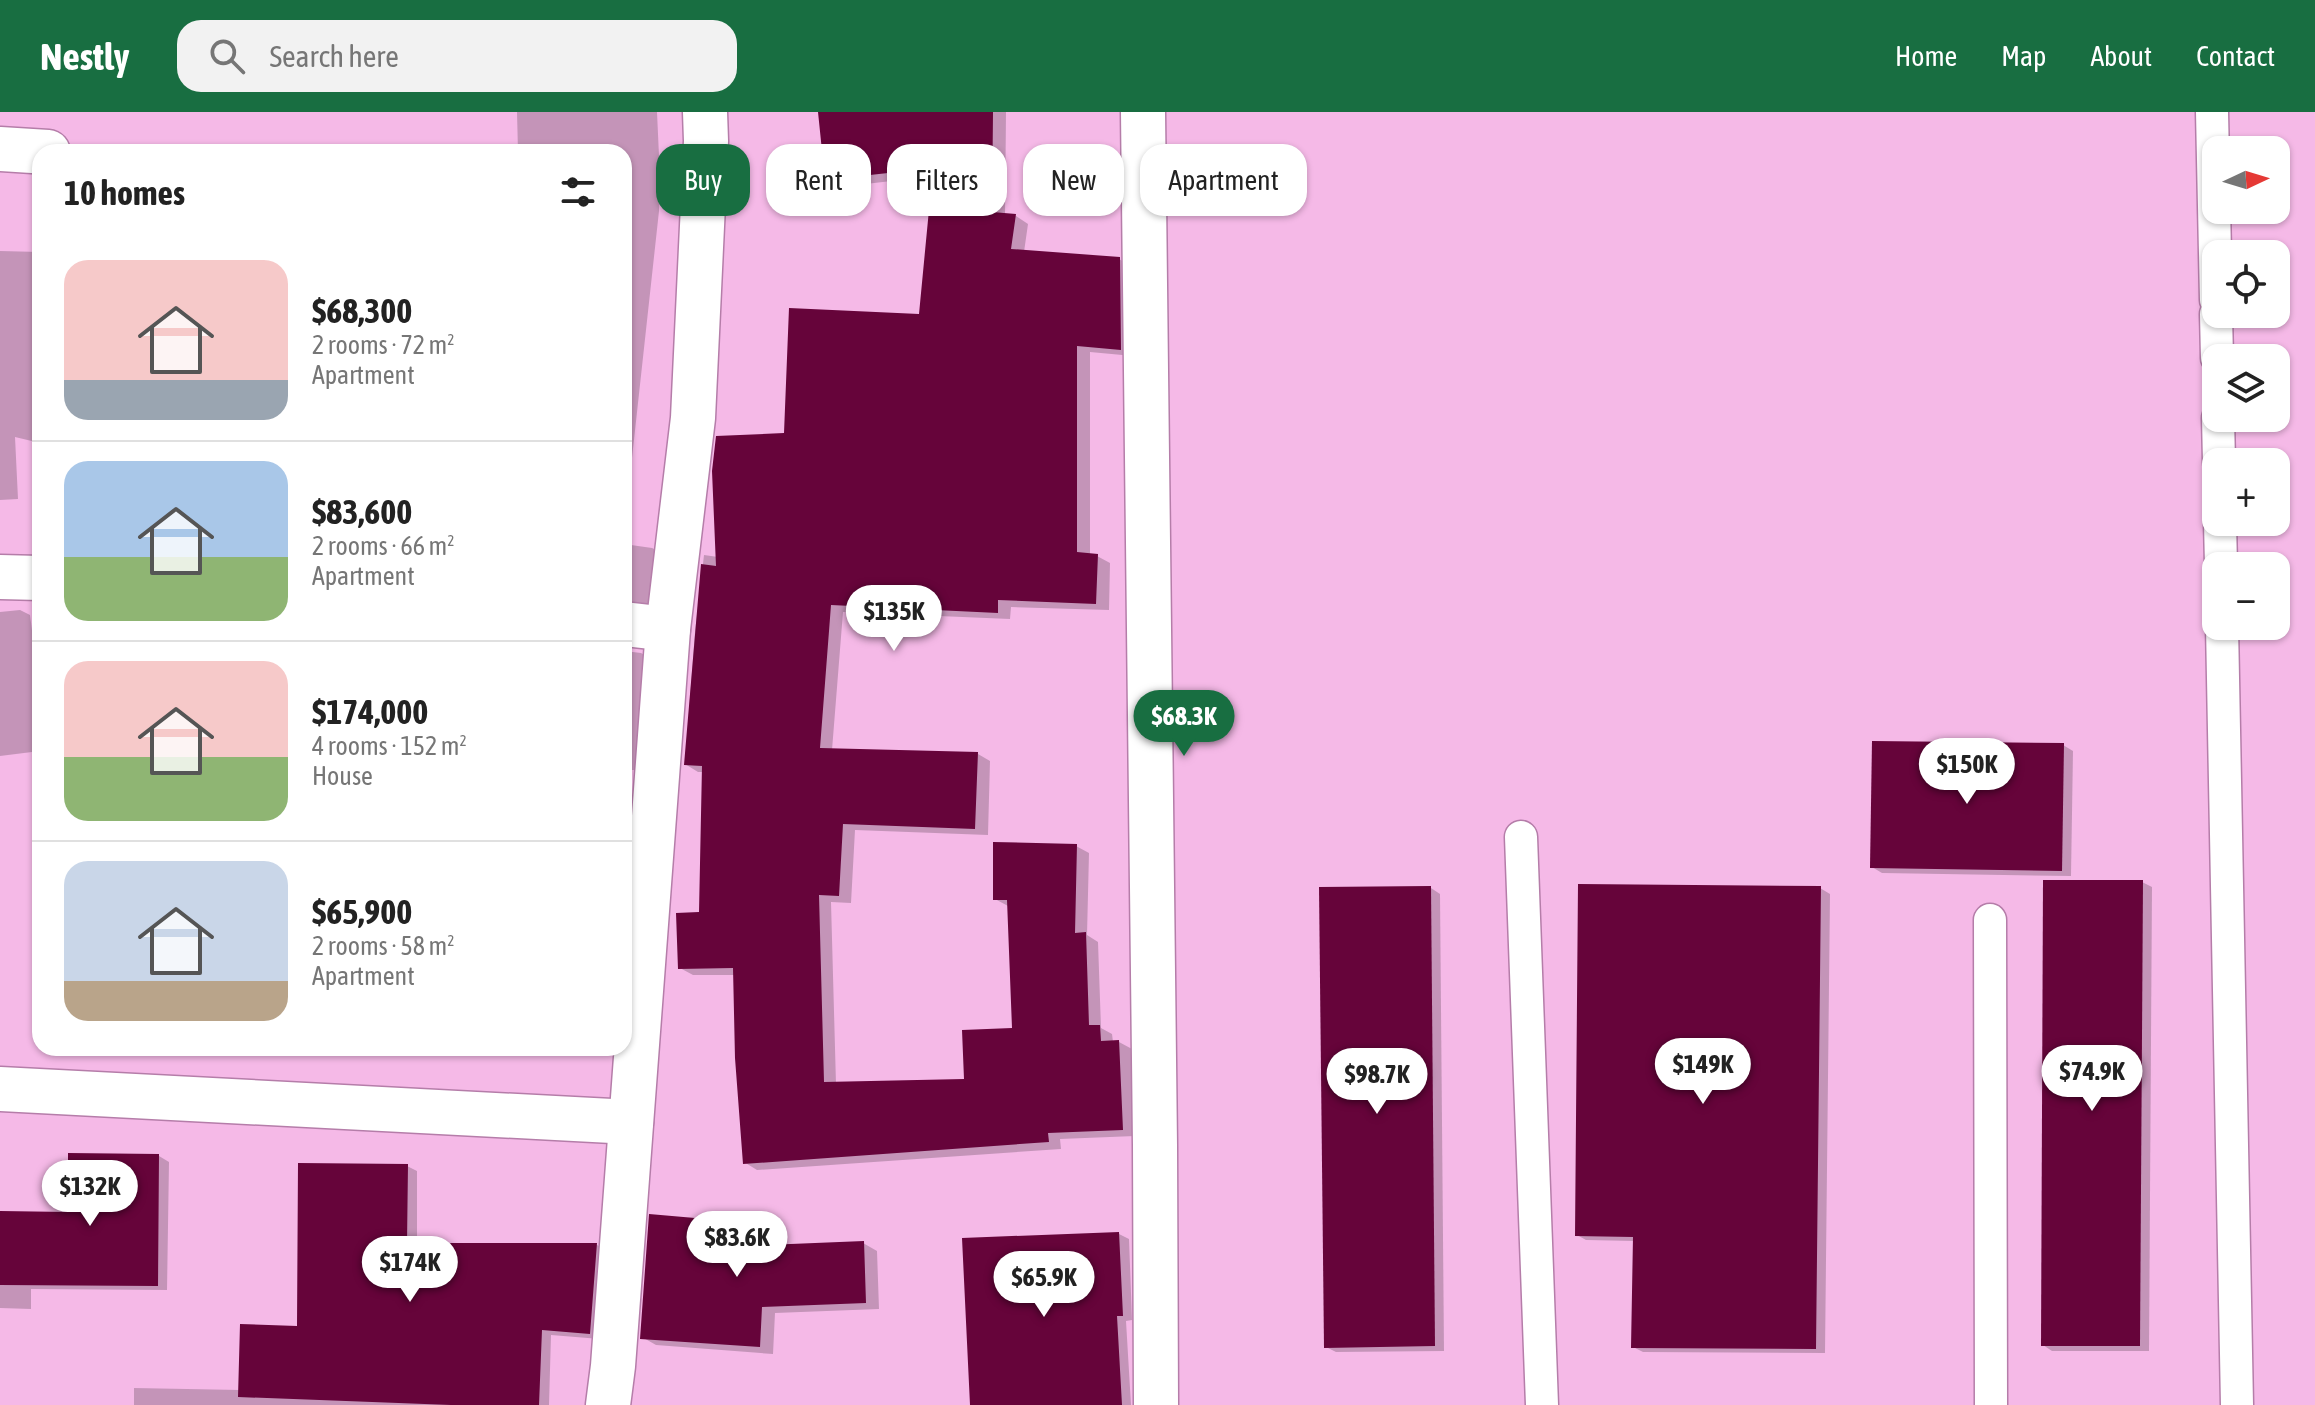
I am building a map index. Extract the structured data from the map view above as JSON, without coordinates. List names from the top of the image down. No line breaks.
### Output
{"north":"right","page":{"header":"Nestly","search":"Search here","nav":["Home","Map","About","Contact"],"map_buttons":["+","−"],"chip":["Buy","Rent","Filters","New","Apartment"],"heading":"10 homes","list":[{"name":"$68,300","note":"2 rooms · 72 m² · Apartment"},{"name":"$83,600","note":"2 rooms · 66 m² · Apartment"},{"name":"$174,000","note":"4 rooms · 152 m² · House"},{"name":"$65,900","note":"2 rooms · 58 m² · Apartment"}],"price":["$135K","$68.3K","$150K","$149K","$74.9K","$98.7K","$132K","$83.6K","$174K","$65.9K"]}}
